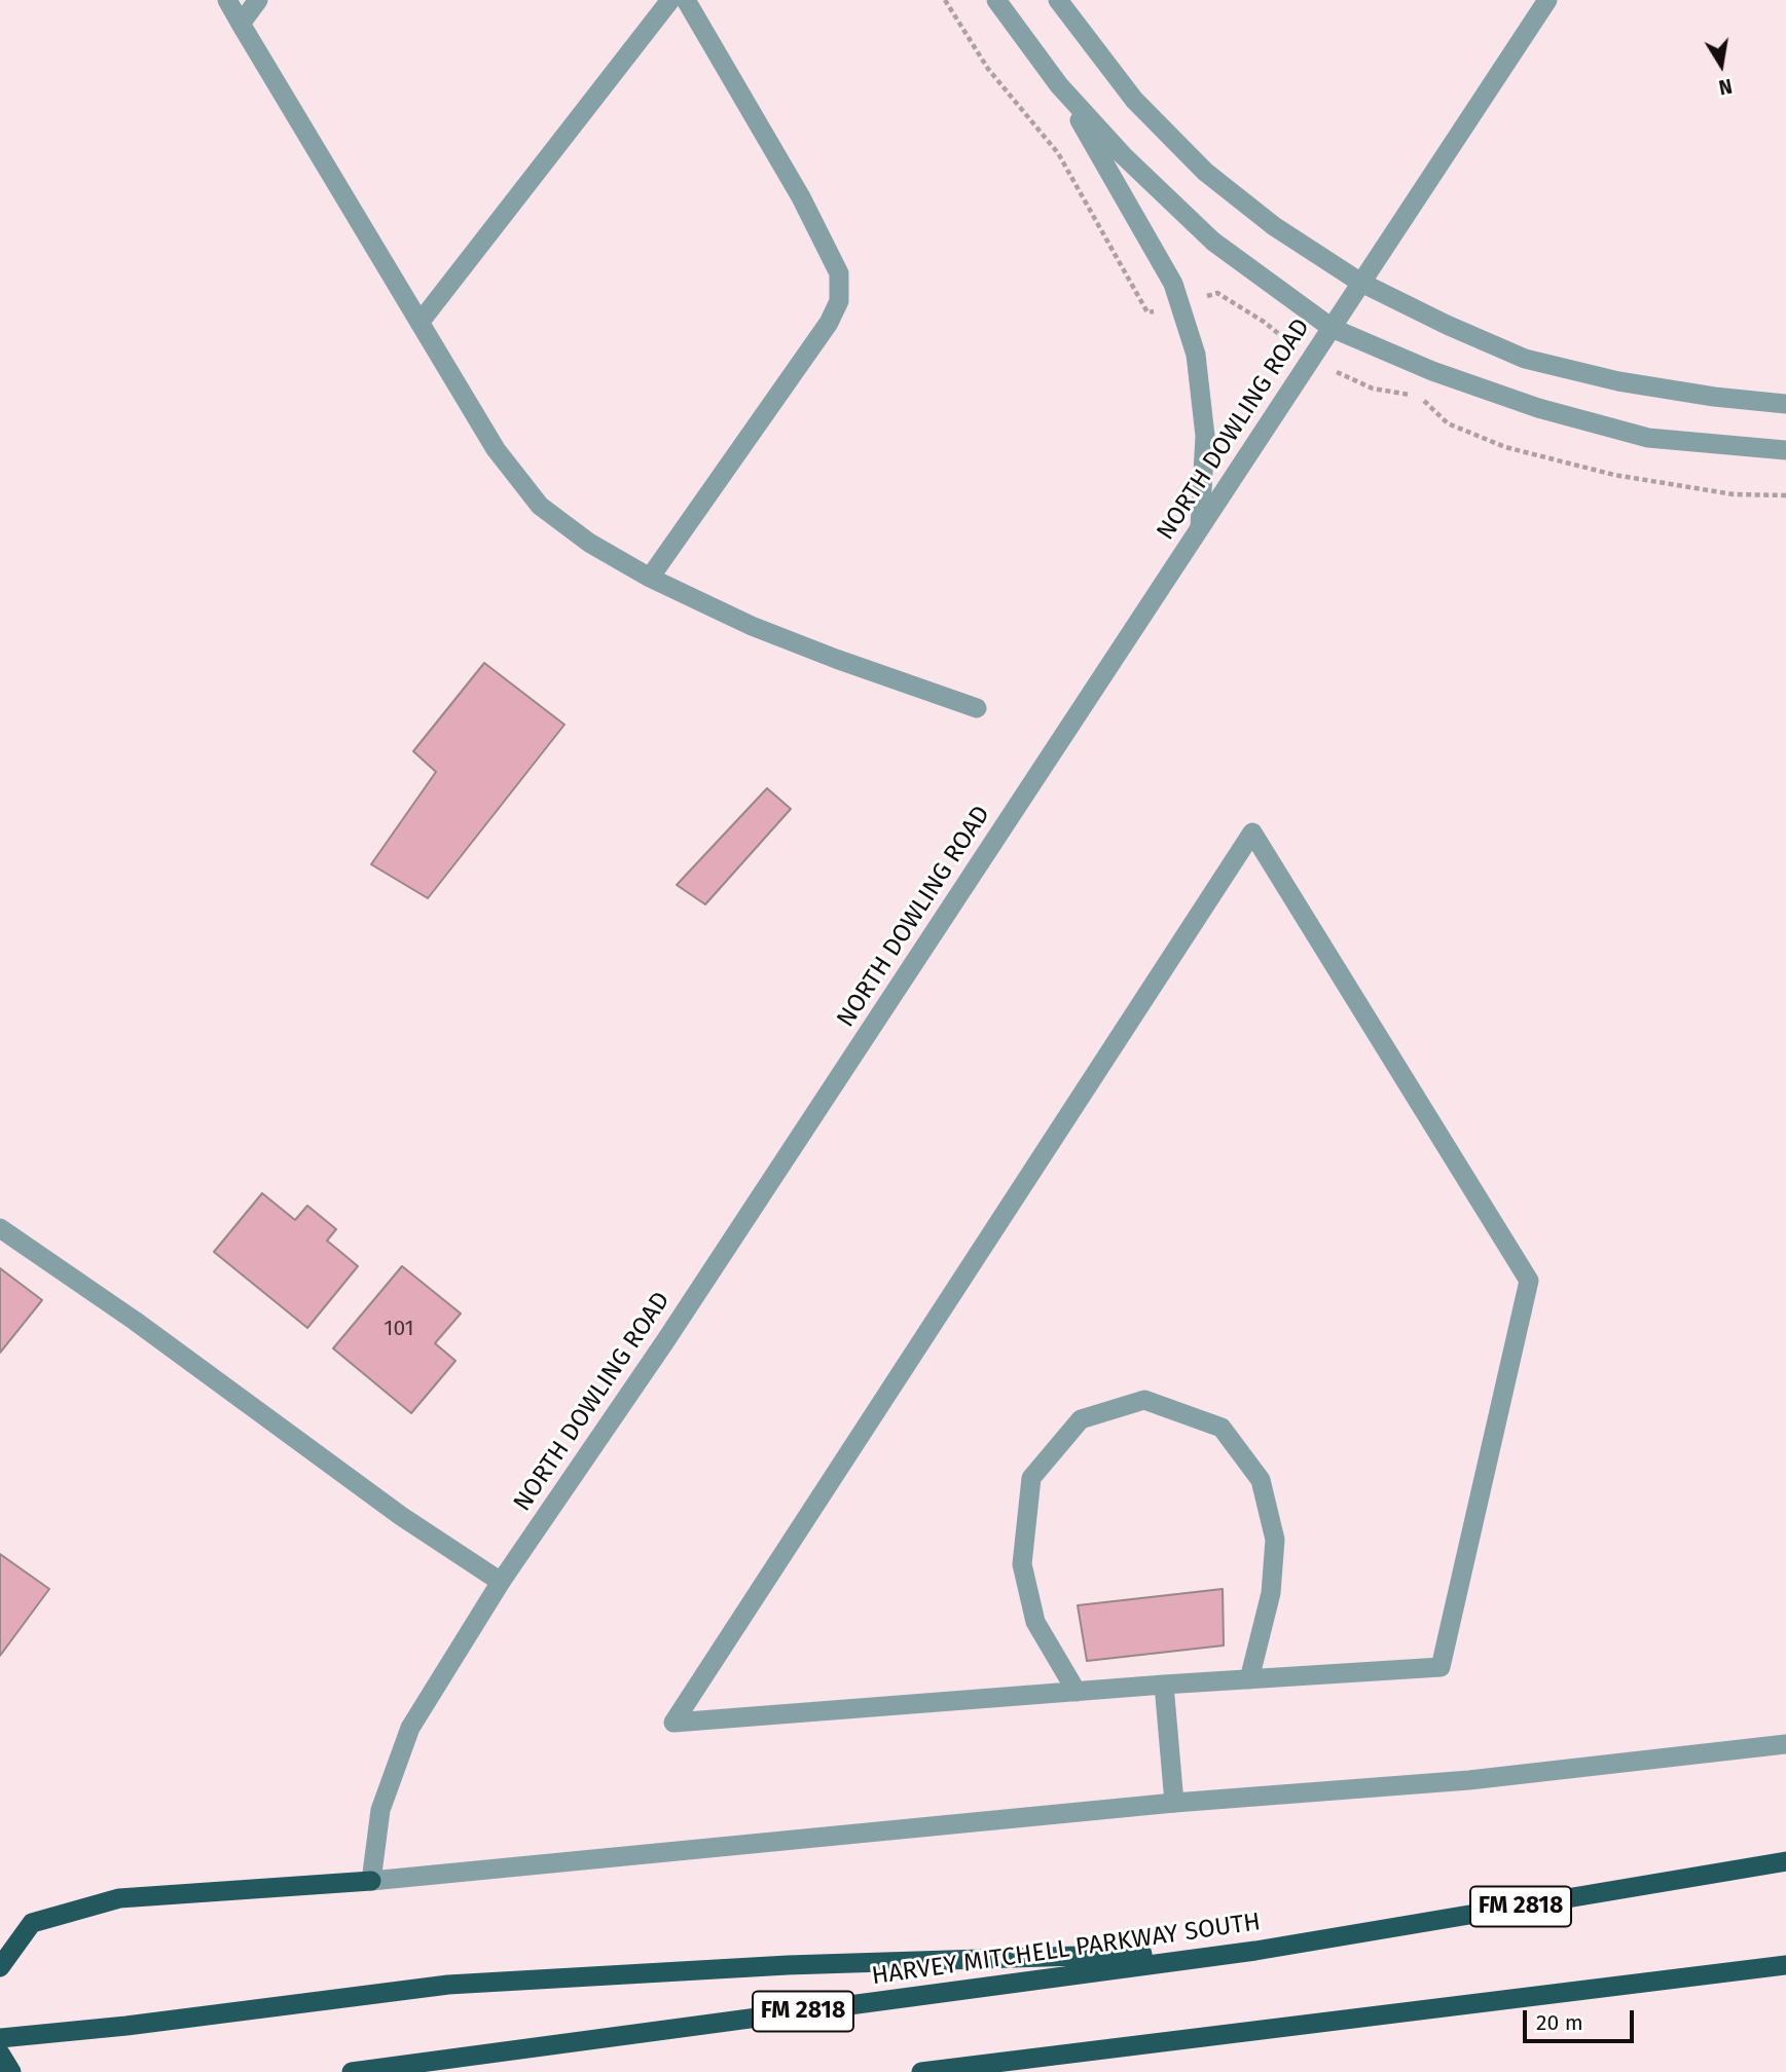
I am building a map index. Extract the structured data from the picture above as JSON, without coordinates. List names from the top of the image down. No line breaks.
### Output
{"streets":{"highway":["FM 2818","HARVEY MITCHELL PARKWAY SOUTH"],"street":["NORTH DOWLING ROAD"]},"house_numbers":["101"],"scale_bar":"20 m","north":"bottom"}
